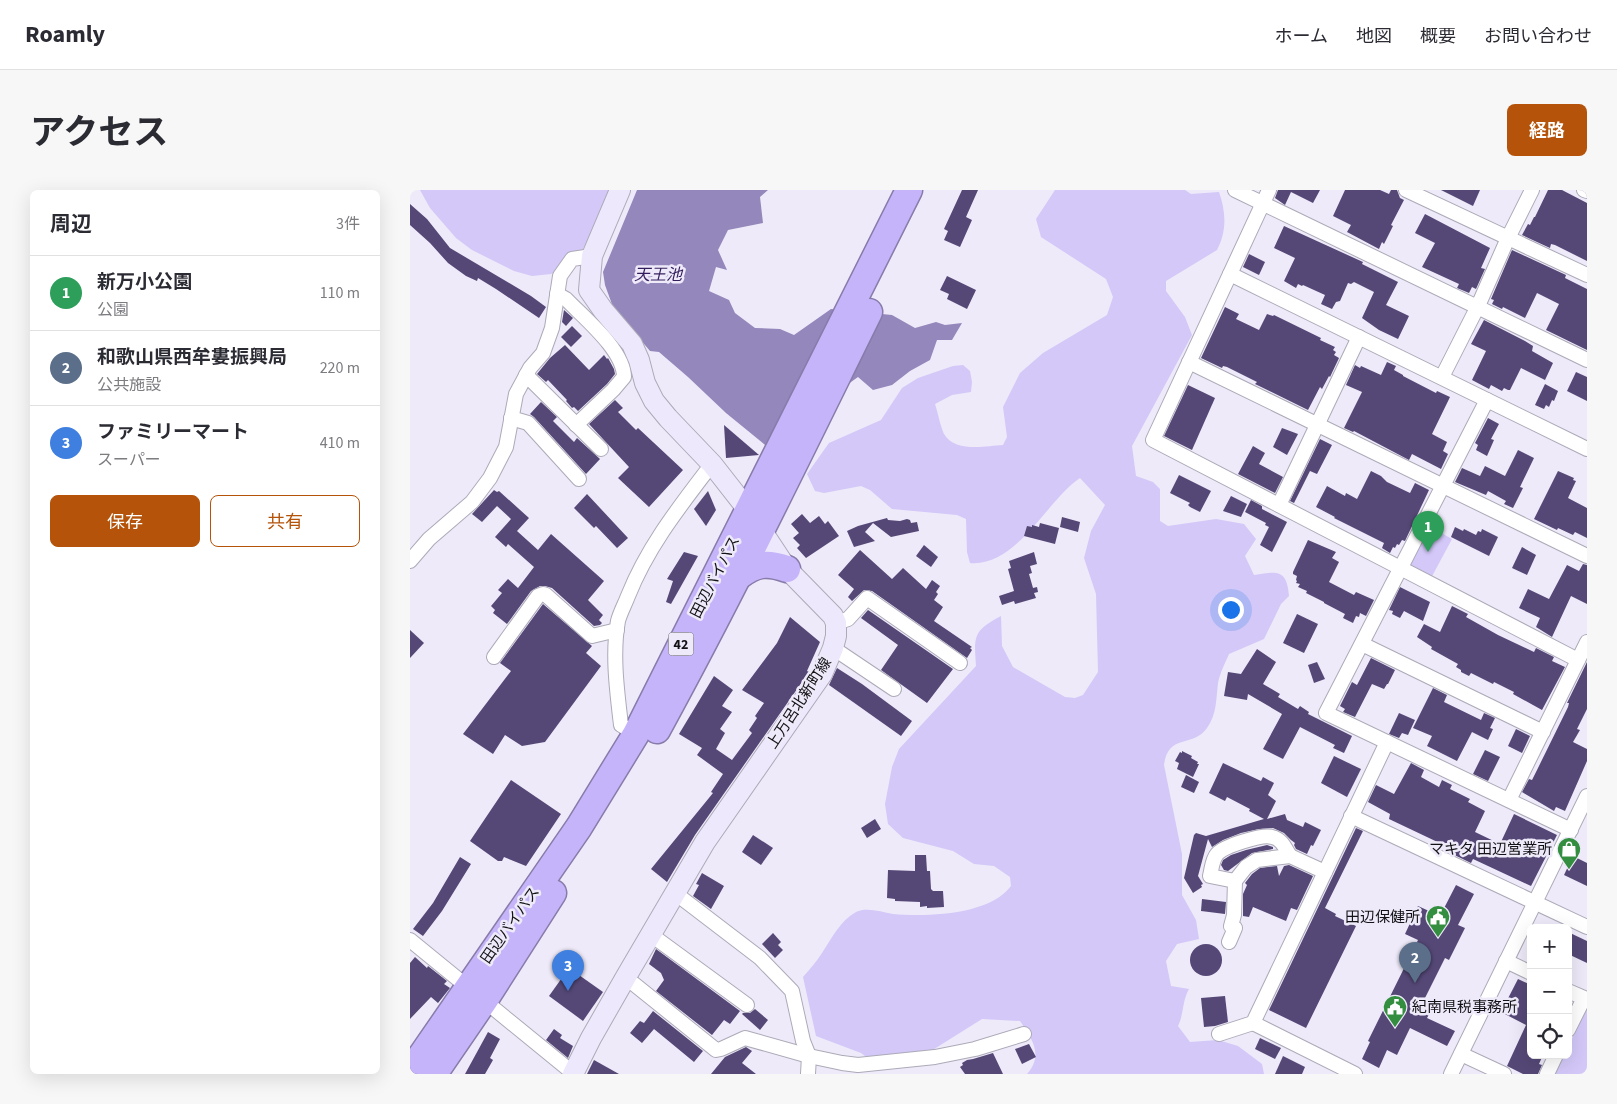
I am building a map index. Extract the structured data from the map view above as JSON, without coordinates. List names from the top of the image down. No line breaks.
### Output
{"streets":{"highway":["田辺バイパス","42"],"main road":["上万呂北新町線"]},"water":["天王池"],"places":{"shop":["マキタ 田辺営業所"],"public building":["田辺保健所","紀南県税事務所"]},"page":{"header":"Roamly","nav":["ホーム","地図","概要","お問い合わせ"],"title":"アクセス","buttons":["経路",["保存","共有"]],"heading":["周辺","3件"],"list":[{"mark":"1","name":"新万小公園","note":"公園","value":"110 m"},{"mark":"2","name":"和歌山県西牟婁振興局","note":"公共施設","value":"220 m"},{"mark":"3","name":"ファミリーマート","note":"スーパー","value":"410 m"}],"pins":["1","2","3"],"map_buttons":["+","−"]}}
